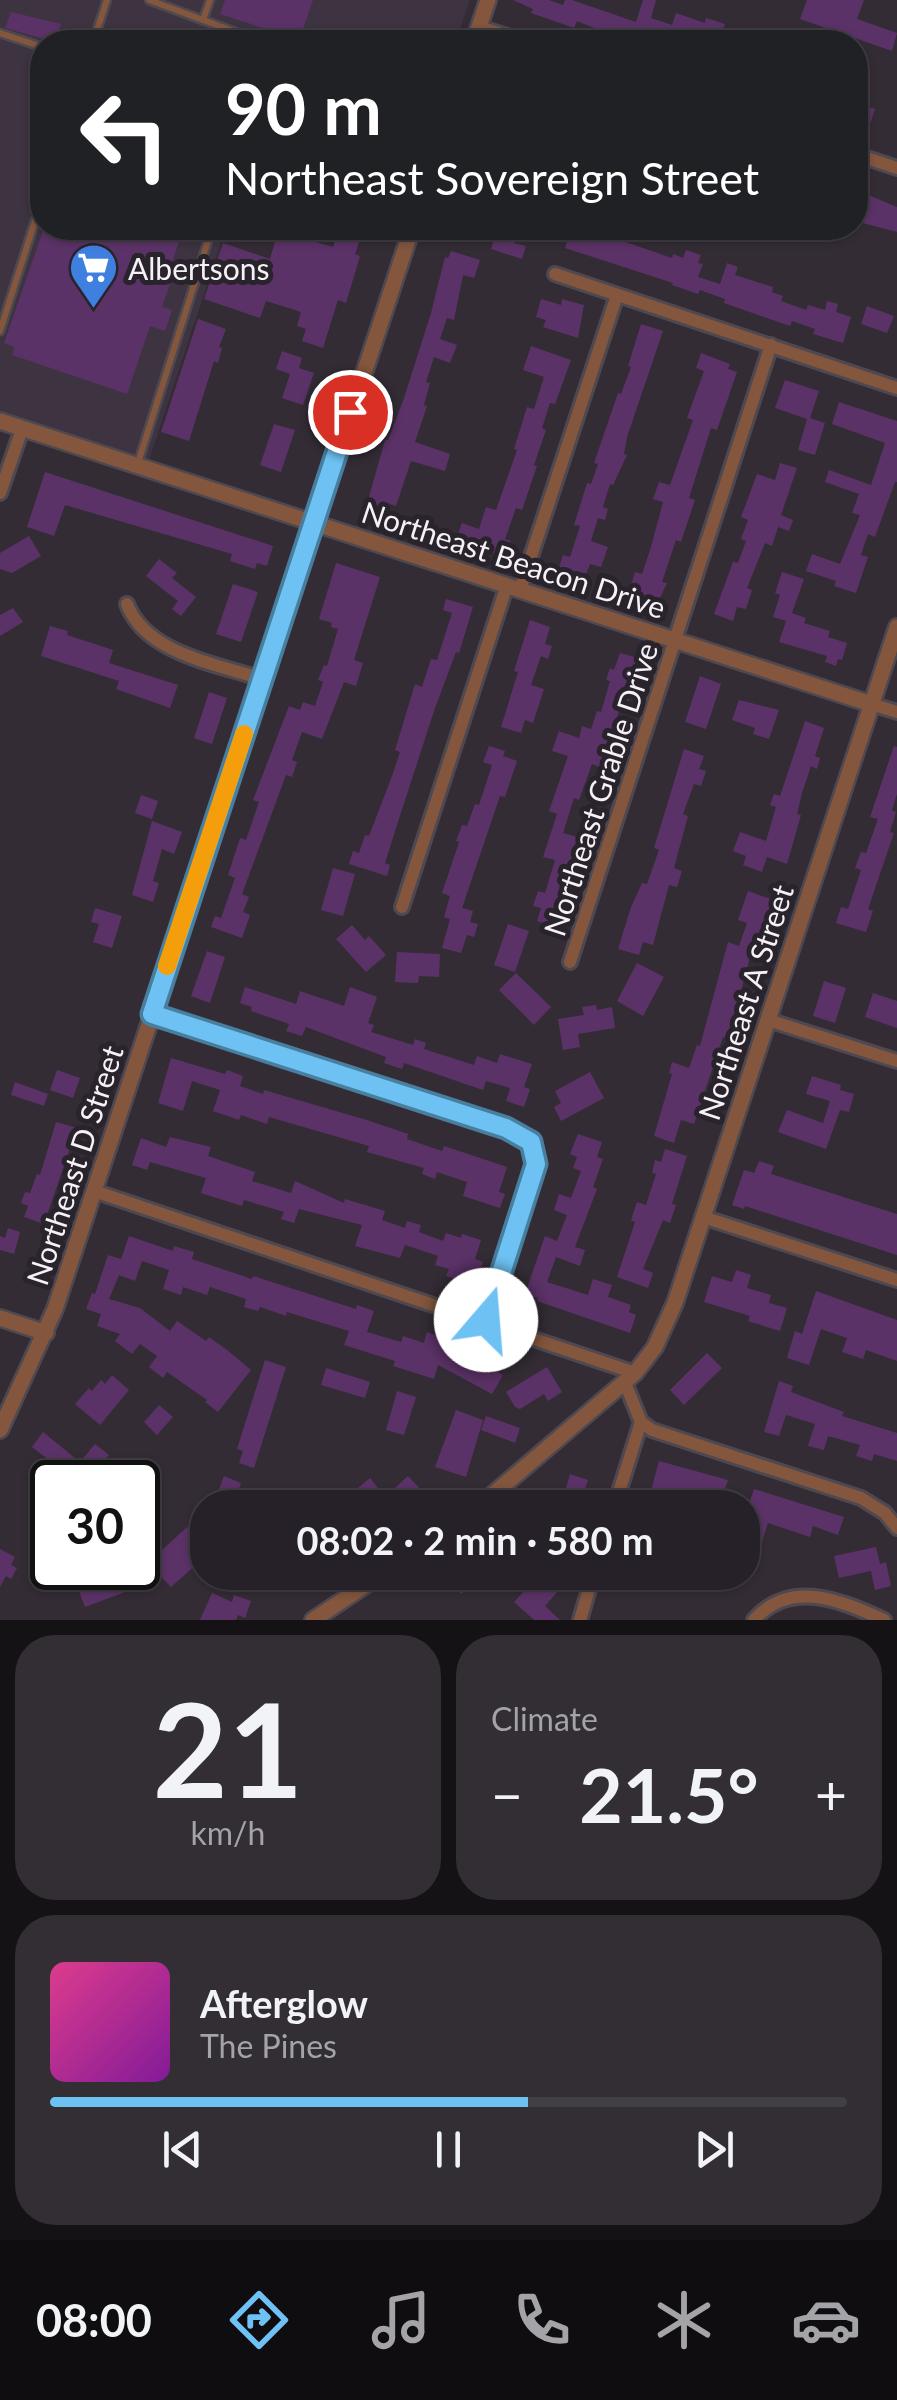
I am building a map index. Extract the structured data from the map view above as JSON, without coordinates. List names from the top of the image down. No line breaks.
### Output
{"streets":{"street":["Northeast Beacon Drive","Northeast Grable Drive","Northeast A Street","Northeast D Street"]},"crossings":[["Northeast Beacon Drive","Northeast Grable Drive"],["Northeast Beacon Drive","Northeast A Street"],["Northeast Beacon Drive","Northeast D Street"]],"places":{"supermarket":["Albertsons"]},"page":{"turn":["90 m","Northeast Sovereign Street"],"limit":"30","trip":"08:02 · 2 min · 580 m","tile":[["21","km/h"],"Climate"],"heat":["−","21.5°","+"],"song":["Afterglow","The Pines"],"tabs":"08:00"}}
